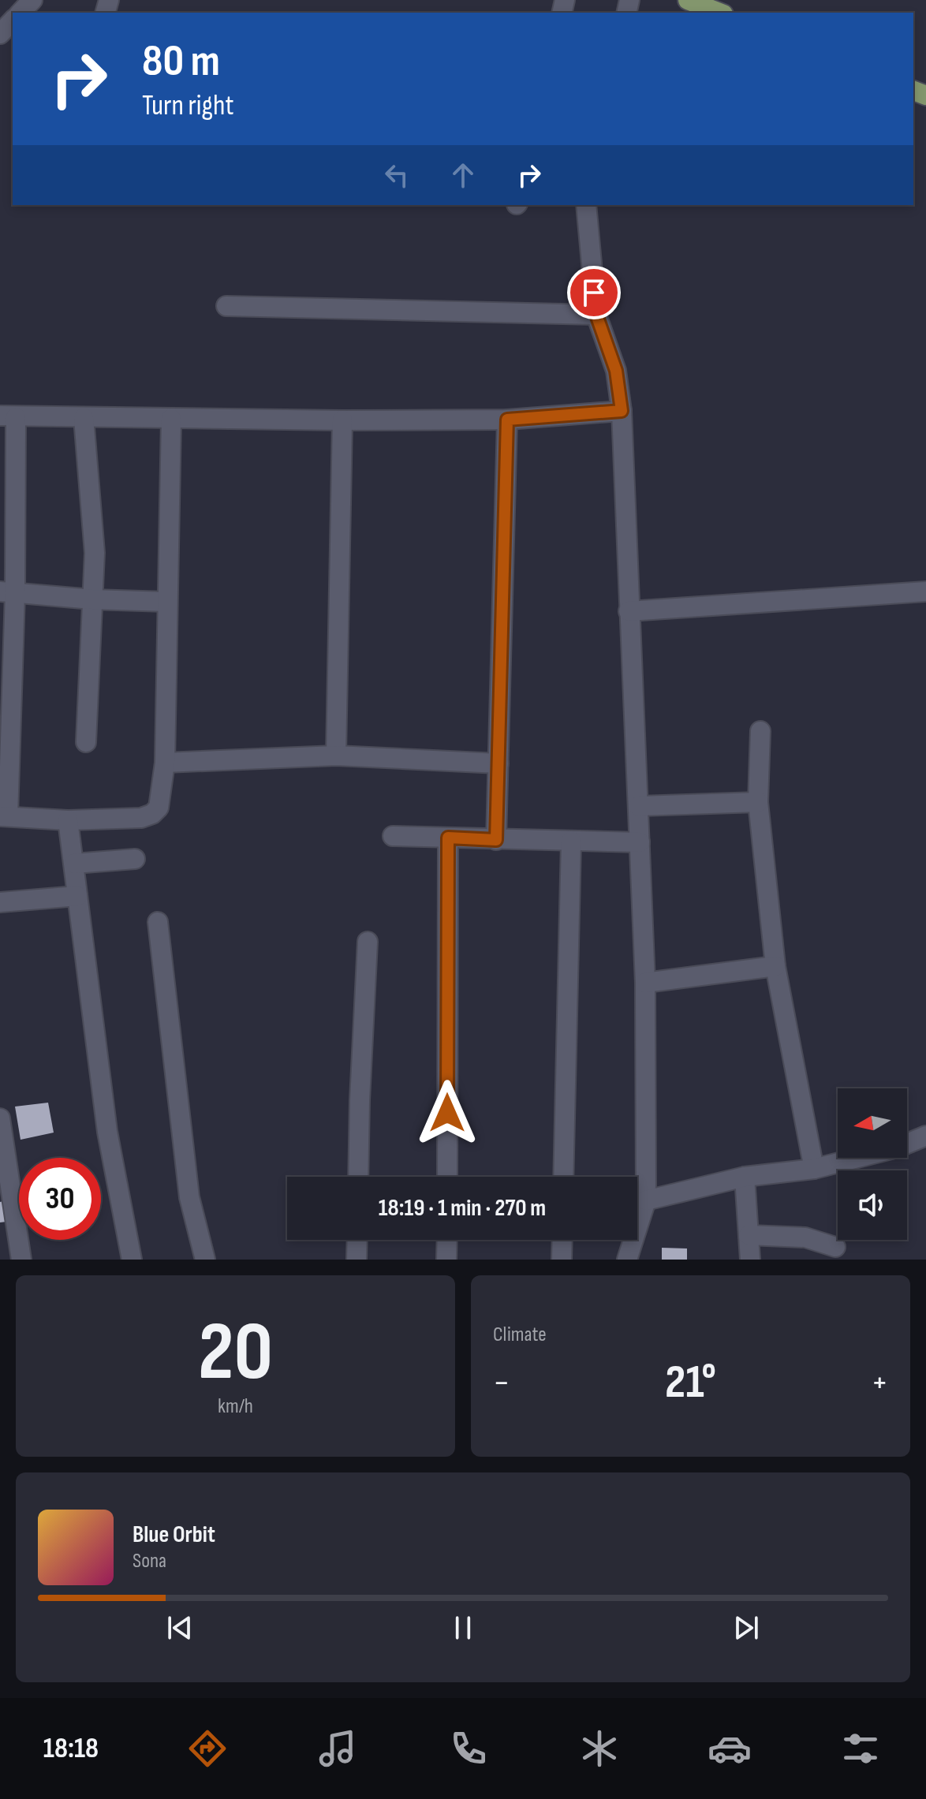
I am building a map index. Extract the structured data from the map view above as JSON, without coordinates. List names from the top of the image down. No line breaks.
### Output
{"north":"left","page":{"turn":["80 m","Turn right"],"limit":"30","trip":"18:19 · 1 min · 270 m","tile":[["20","km/h"],"Climate"],"heat":["−","21°","+"],"song":["Blue Orbit","Sona"],"tabs":"18:18"}}
